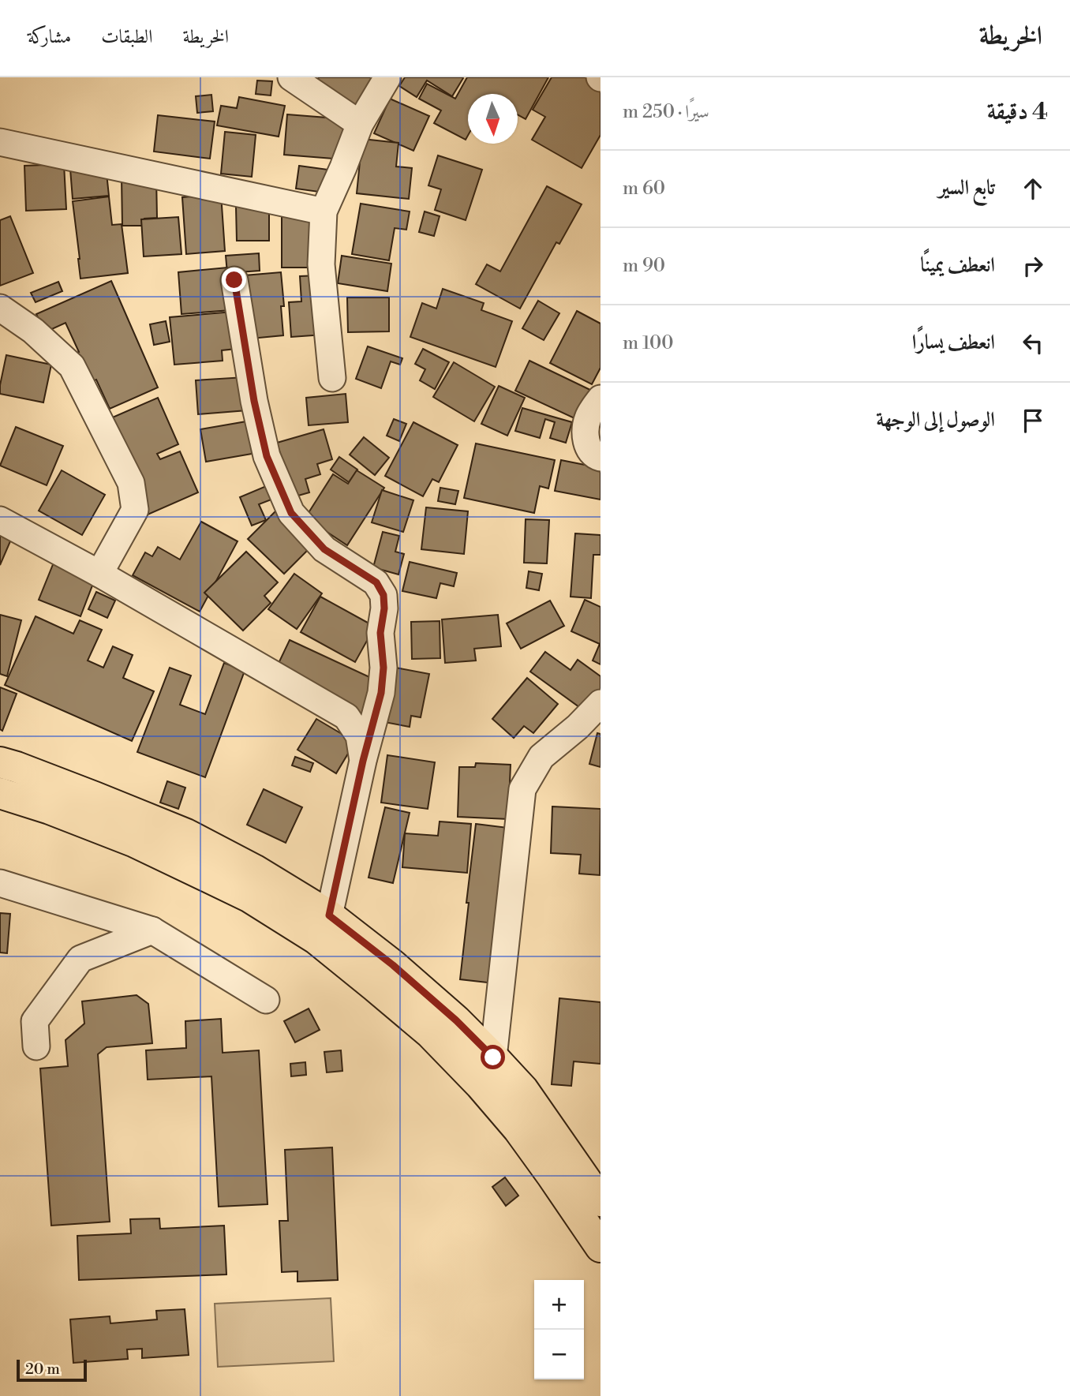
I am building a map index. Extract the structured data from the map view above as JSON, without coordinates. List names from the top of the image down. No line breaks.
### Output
{"scale_bar":"20 m","north":"bottom","page":{"header":"الخريطة","nav":["الخريطة","الطبقات","مشاركة"],"heading":["4 دقيقة","سيرًا · 250 m"],"list":[["تابع السير","60 m"],["انعطف يمينًا","90 m"],["انعطف يسارًا","100 m"],"الوصول إلى الوجهة"],"map_buttons":["+","−"],"scale":"20 m"}}
